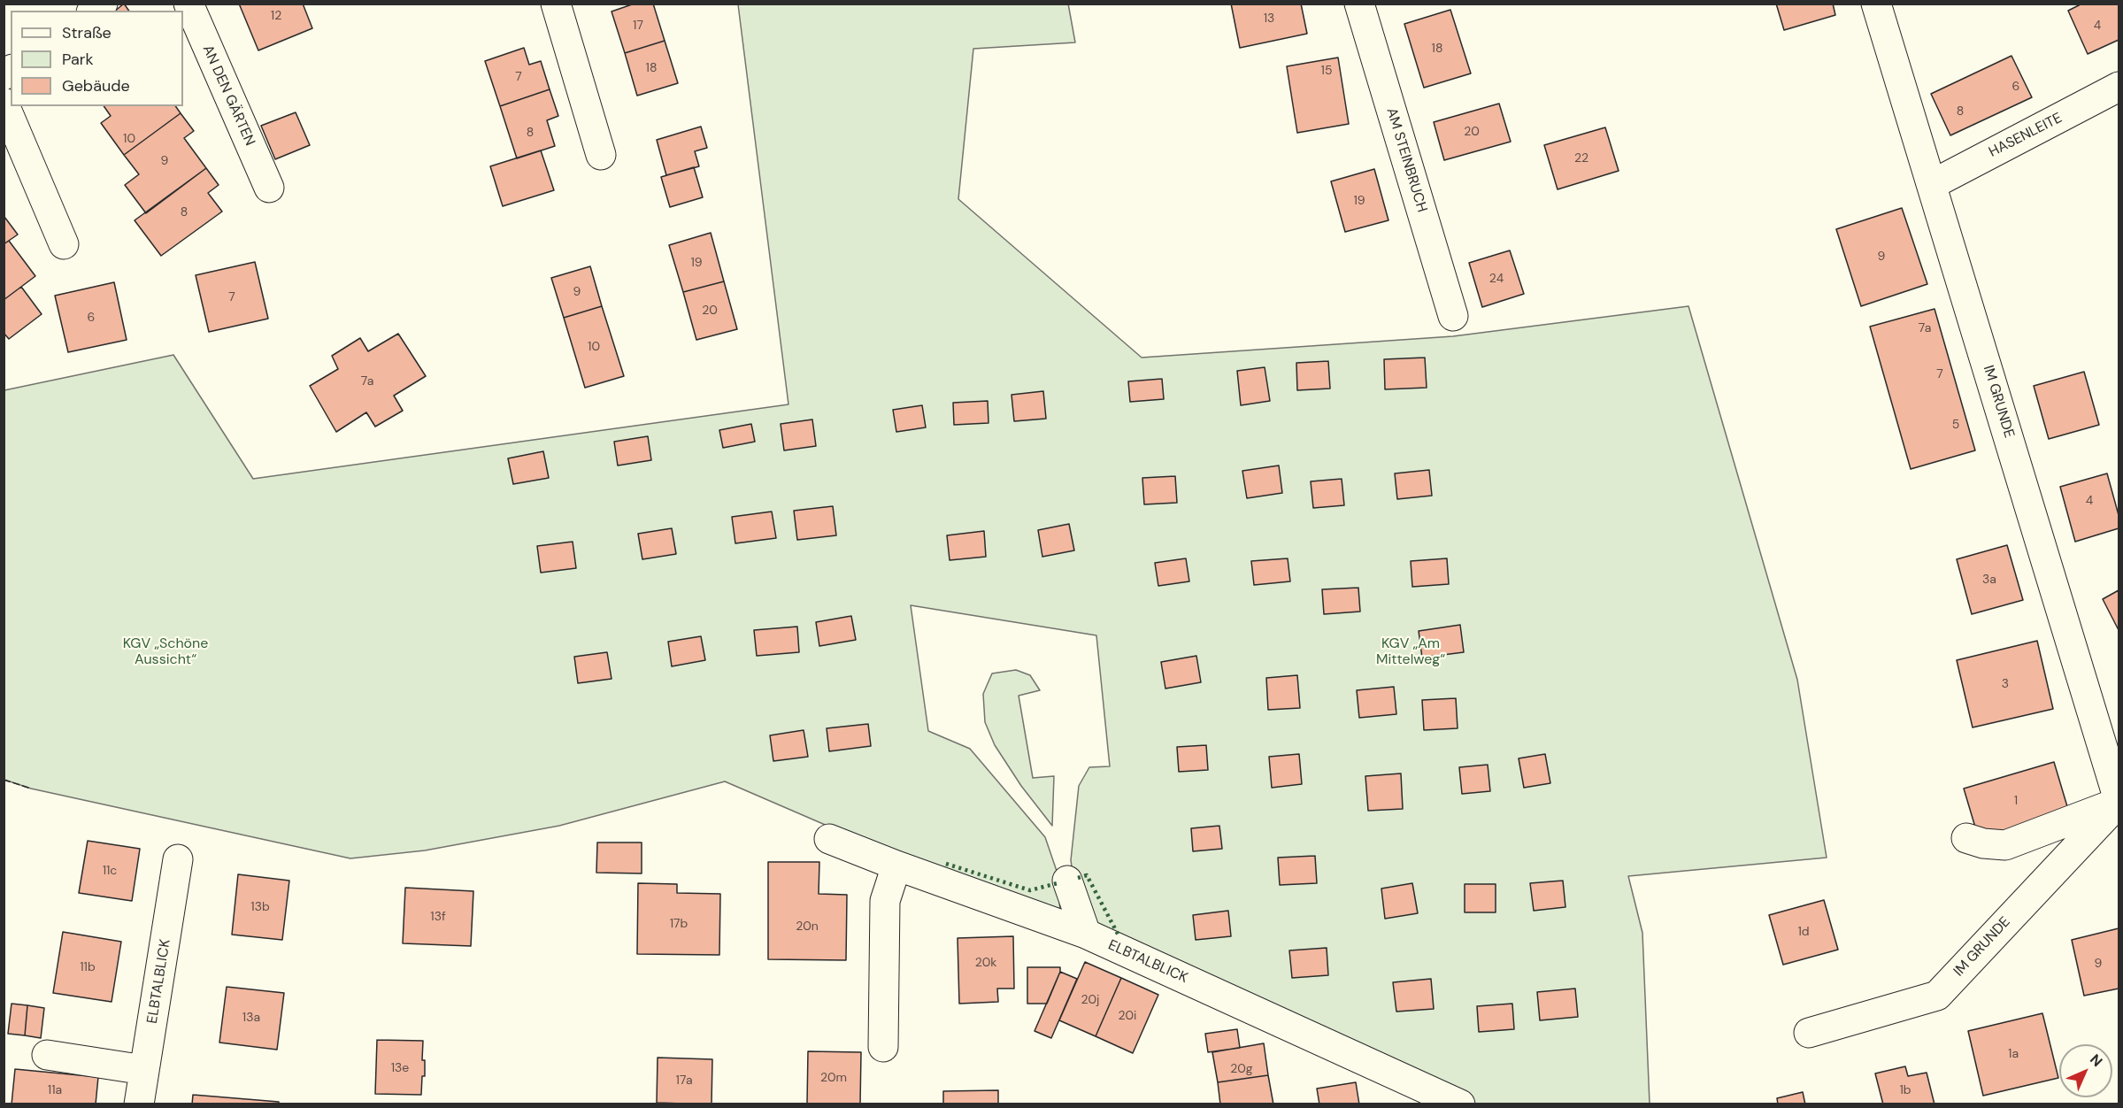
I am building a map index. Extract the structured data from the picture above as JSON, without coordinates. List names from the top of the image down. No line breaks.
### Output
{"streets":{"street":["AN DEN GÄRTEN","HASENLEITE","AM STEINBRUCH","IM GRUNDE","ELBTALBLICK"]},"crossings":[["HASENLEITE","IM GRUNDE"]],"parks":["KGV „Schöne Aussicht“","KGV „Am Mittelweg“"],"house_numbers":["12","13","17","4","18","18","15","7","6","8","20","8","10","22","9","19","8","9","19","24","9","7","20","6","7a","10","7","7a","5","4","3a","3","1","11c","13b","13f","17b","20n","1d","20k","9","11b","20j","20i","13a","1a","13e","20g","20m","17a","11a","1b"],"legend":["Straße","Park","Gebäude"],"north":"top right"}
